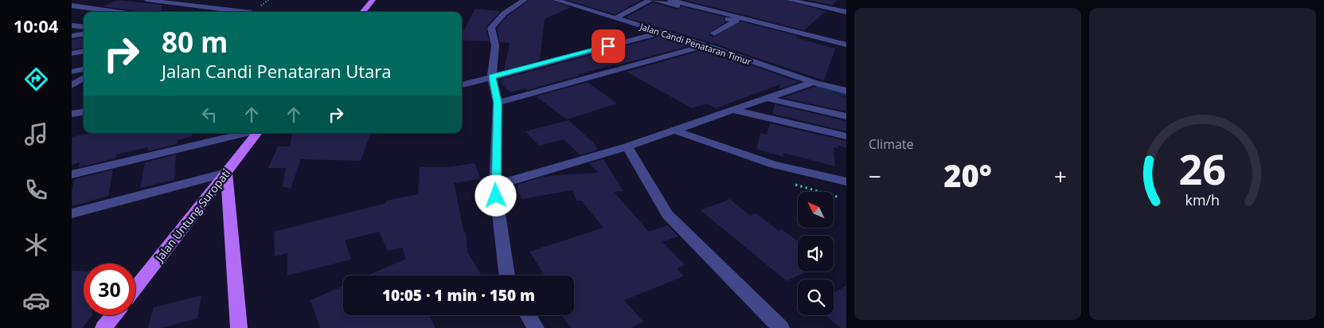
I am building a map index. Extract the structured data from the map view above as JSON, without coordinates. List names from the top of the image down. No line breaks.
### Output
{"streets":{"main road":["Jalan Untung Suropati"],"street":["Jalan Candi Penataran Timur"]},"north":"top left","page":{"tabs":"10:04","tile":"Climate","turn":["80 m","Jalan Candi Penataran Utara"],"heat":["−","20°","+"],"limit":"30","trip":"10:05 · 1 min · 150 m","gauge":["26","km/h"]}}
